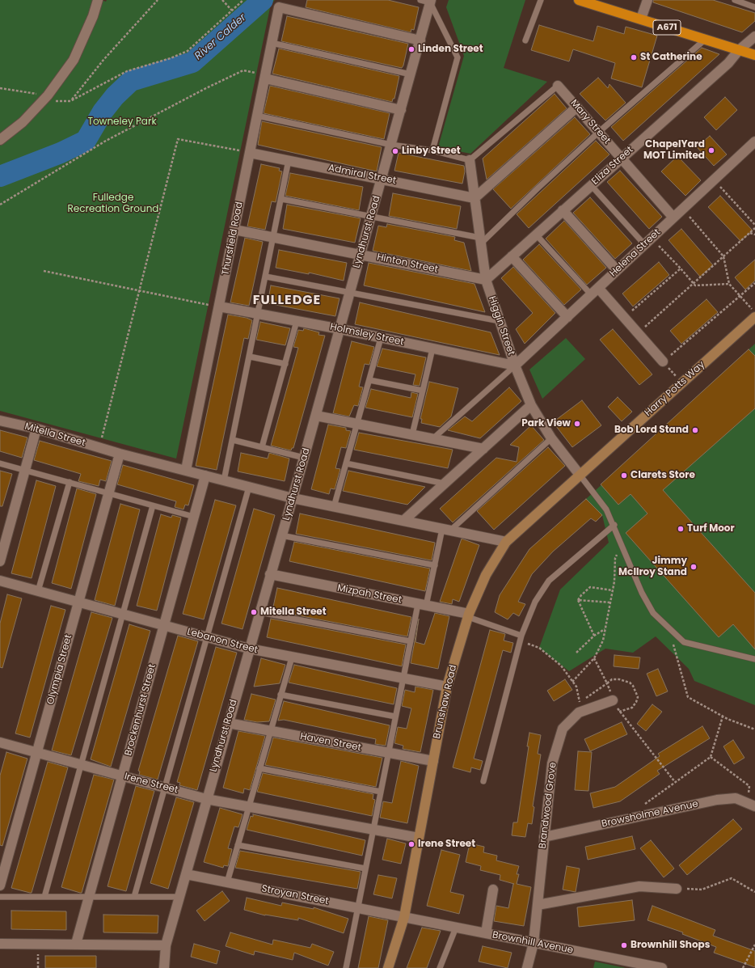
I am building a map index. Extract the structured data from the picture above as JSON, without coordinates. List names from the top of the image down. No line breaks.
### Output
{"streets":{"highway":["A671"],"street":["Mary Street","Eliza Street","Admiral Street","Lyndhurst Road","Thursfield Road","Helena Street","Hinton Street","Higgin Street","Holmsley Street","Harry Potts Way","Mitella Street","Mizpah Street","Lebanon Street","Olympia Street","Brunshaw Road","Brockenhurst Street","Haven Street","Irene Street","Brandwood Grove","Browsholme Avenue","Stroyan Street","Brownhill Avenue"]},"crossings":[["A671","Eliza Street"],["Mary Street","Eliza Street"],["Mary Street","Helena Street"],["Eliza Street","Hinton Street"],["Eliza Street","Higgin Street"],["Admiral Street","Lyndhurst Road"],["Admiral Street","Thursfield Road"],["Admiral Street","Higgin Street"],["Lyndhurst Road","Hinton Street"],["Lyndhurst Road","Holmsley Street"],["Lyndhurst Road","Mitella Street"],["Lyndhurst Road","Mizpah Street"],["Lyndhurst Road","Lebanon Street"],["Lyndhurst Road","Haven Street"],["Lyndhurst Road","Irene Street"],["Lyndhurst Road","Stroyan Street"],["Thursfield Road","Hinton Street"],["Thursfield Road","Holmsley Street"],["Thursfield Road","Mitella Street"],["Helena Street","Higgin Street"],["Helena Street","Holmsley Street"],["Hinton Street","Higgin Street"],["Higgin Street","Holmsley Street"],["Higgin Street","Harry Potts Way"],["Higgin Street","Brunshaw Road"],["Harry Potts Way","Brunshaw Road"],["Mitella Street","Olympia Street"],["Mitella Street","Brunshaw Road"],["Mitella Street","Brockenhurst Street"],["Mizpah Street","Brunshaw Road"],["Lebanon Street","Olympia Street"],["Lebanon Street","Brunshaw Road"],["Lebanon Street","Brockenhurst Street"],["Olympia Street","Irene Street"],["Brunshaw Road","Haven Street"],["Brunshaw Road","Irene Street"],["Brunshaw Road","Stroyan Street"],["Brunshaw Road","Brownhill Avenue"],["Brockenhurst Street","Irene Street"],["Brandwood Grove","Browsholme Avenue"],["Brandwood Grove","Brownhill Avenue"],["Stroyan Street","Brownhill Avenue"]],"districts":["FULLEDGE"],"water":["River Calder"],"parks":["Towneley Park","Fulledge Recreation Ground"],"places":["Linden Street","St Catherine","ChapelYard MOT Limited","Linby Street","Park View","Bob Lord Stand","Clarets Store","Turf Moor","Jimmy McIlroy Stand","Mitella Street","Irene Street","Brownhill Shops"]}
